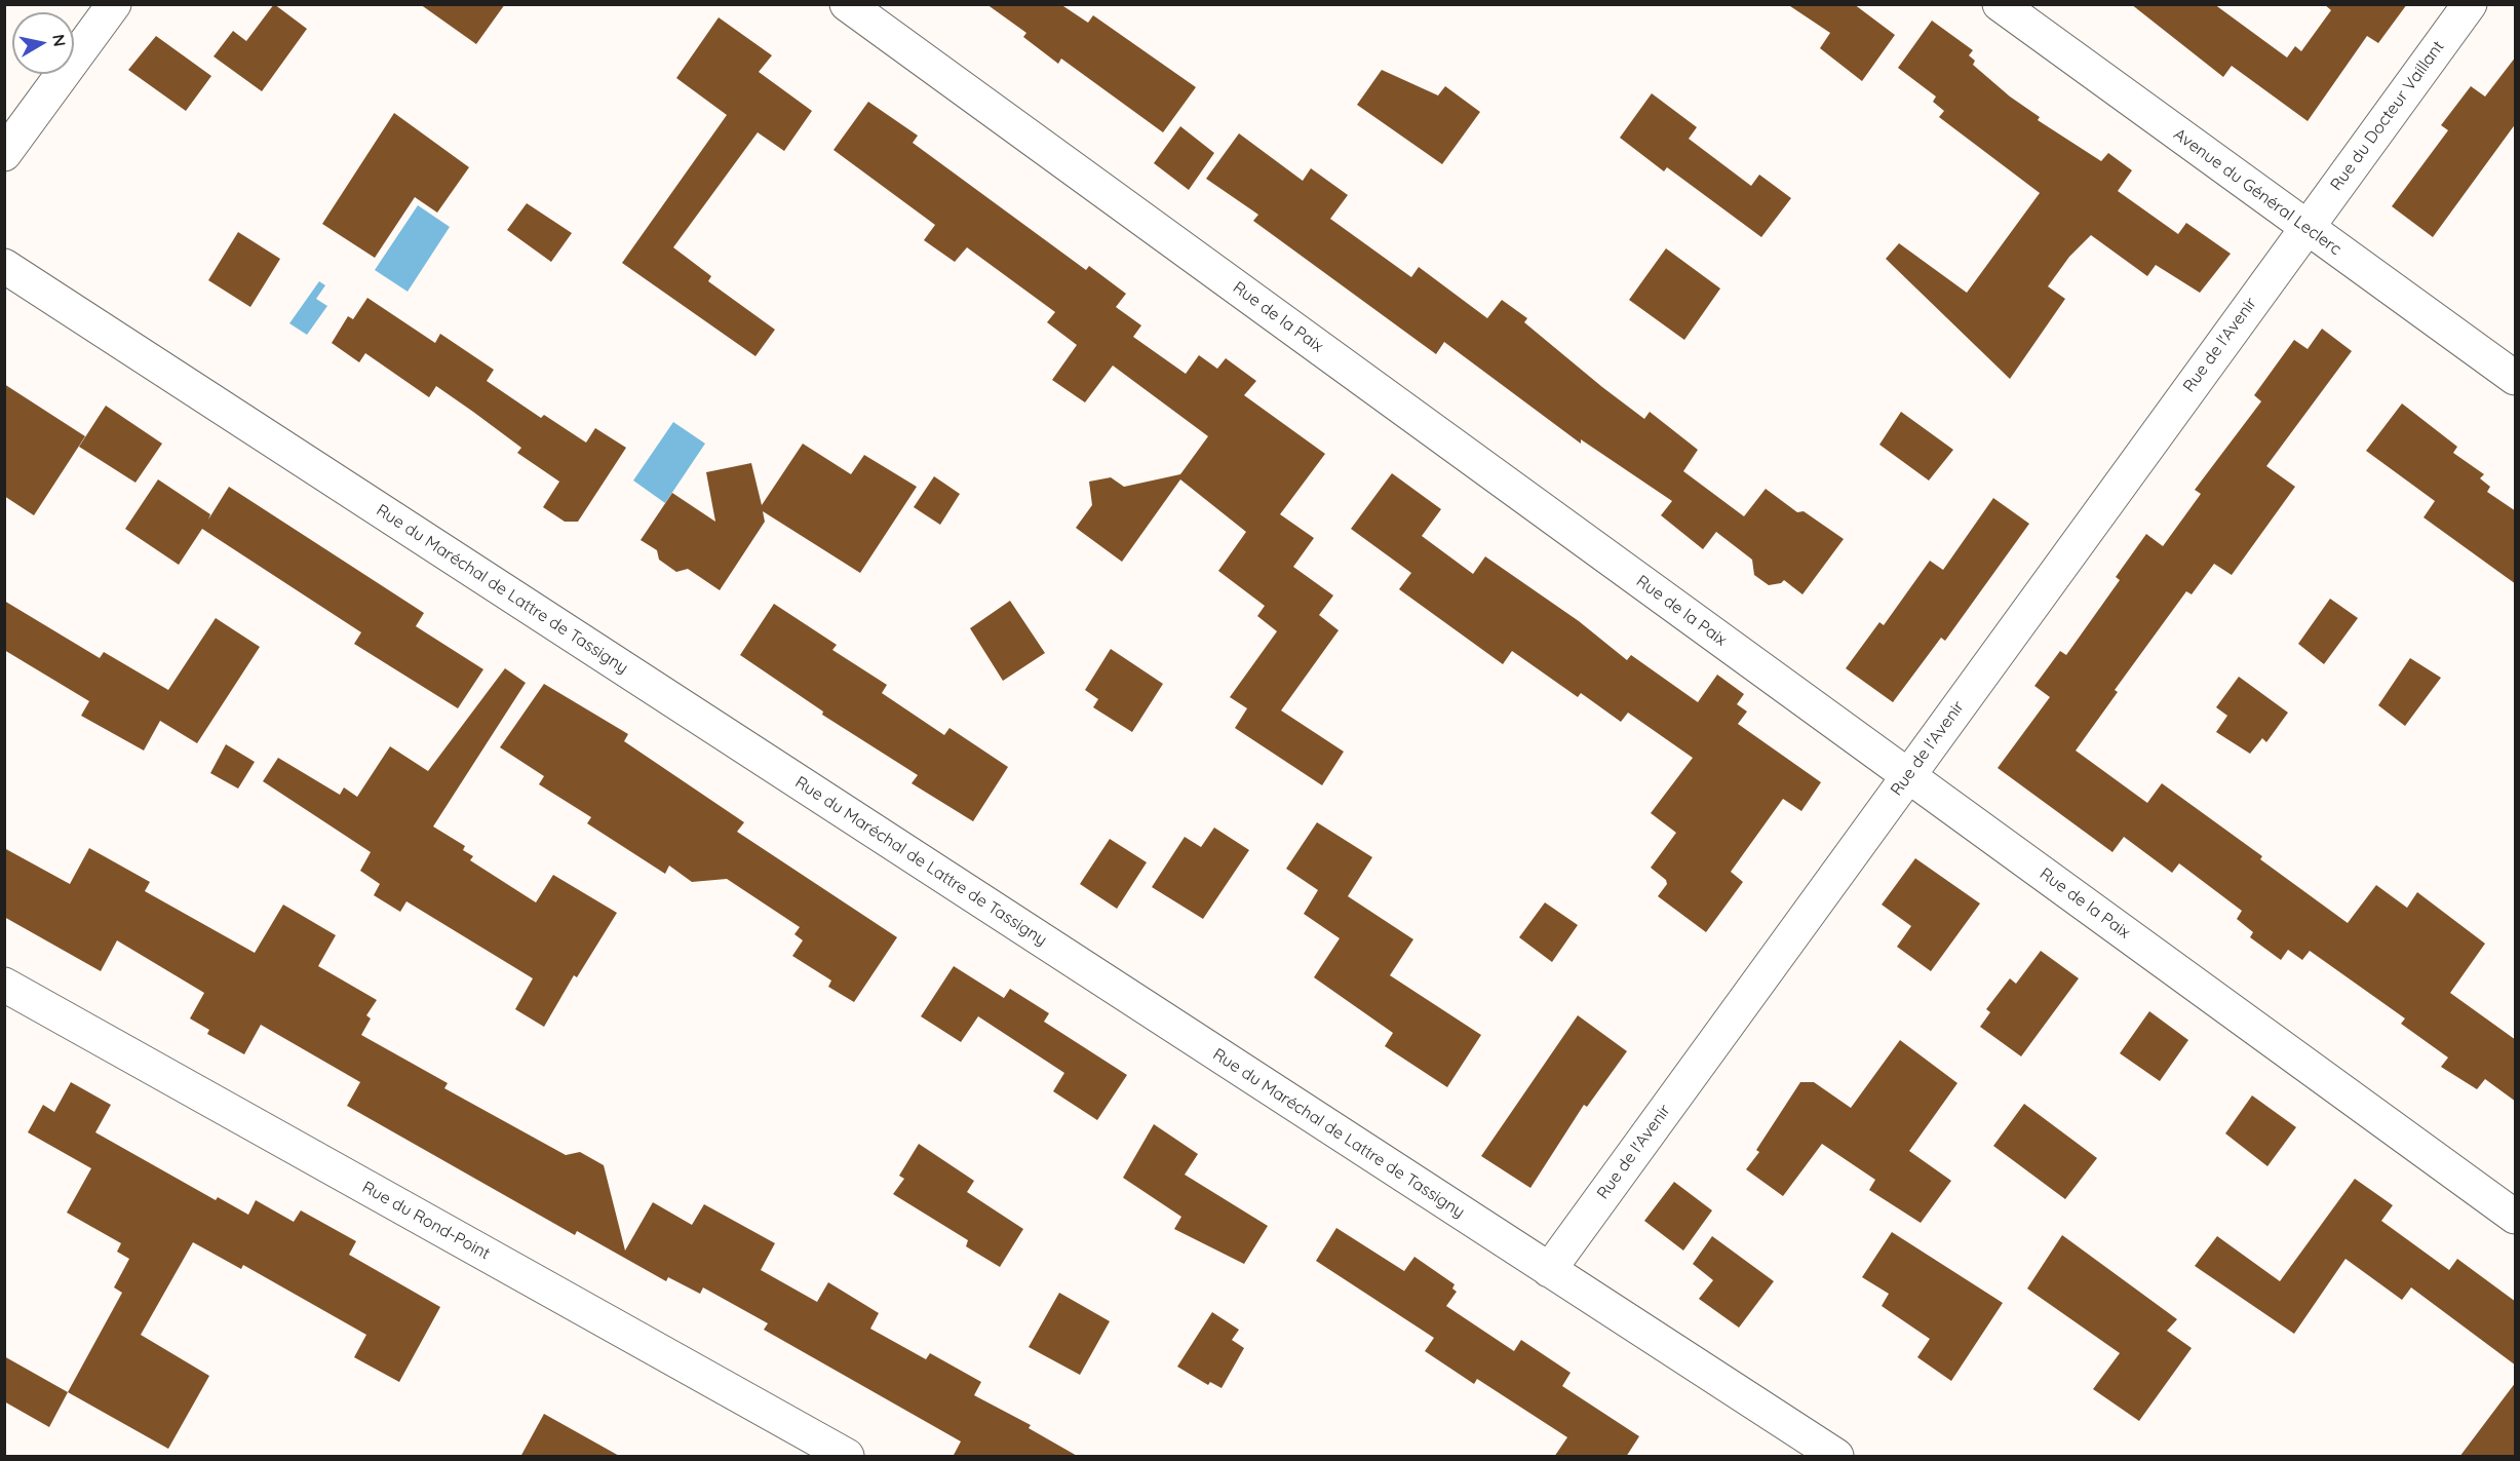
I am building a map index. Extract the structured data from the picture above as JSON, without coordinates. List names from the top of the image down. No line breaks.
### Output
{"streets":{"street":["Rue du Docteur Vaillant","Avenue du Général Leclerc","Rue de la Paix","Rue de l'Avenir","Rue du Maréchal de Lattre de Tassigny","Rue du Rond-Point"]},"crossings":[["Rue du Docteur Vaillant","Avenue du Général Leclerc"],["Rue du Docteur Vaillant","Rue de l'Avenir"],["Avenue du Général Leclerc","Rue de l'Avenir"],["Rue de la Paix","Rue de l'Avenir"],["Rue de l'Avenir","Rue du Maréchal de Lattre de Tassigny"]],"north":"right"}
